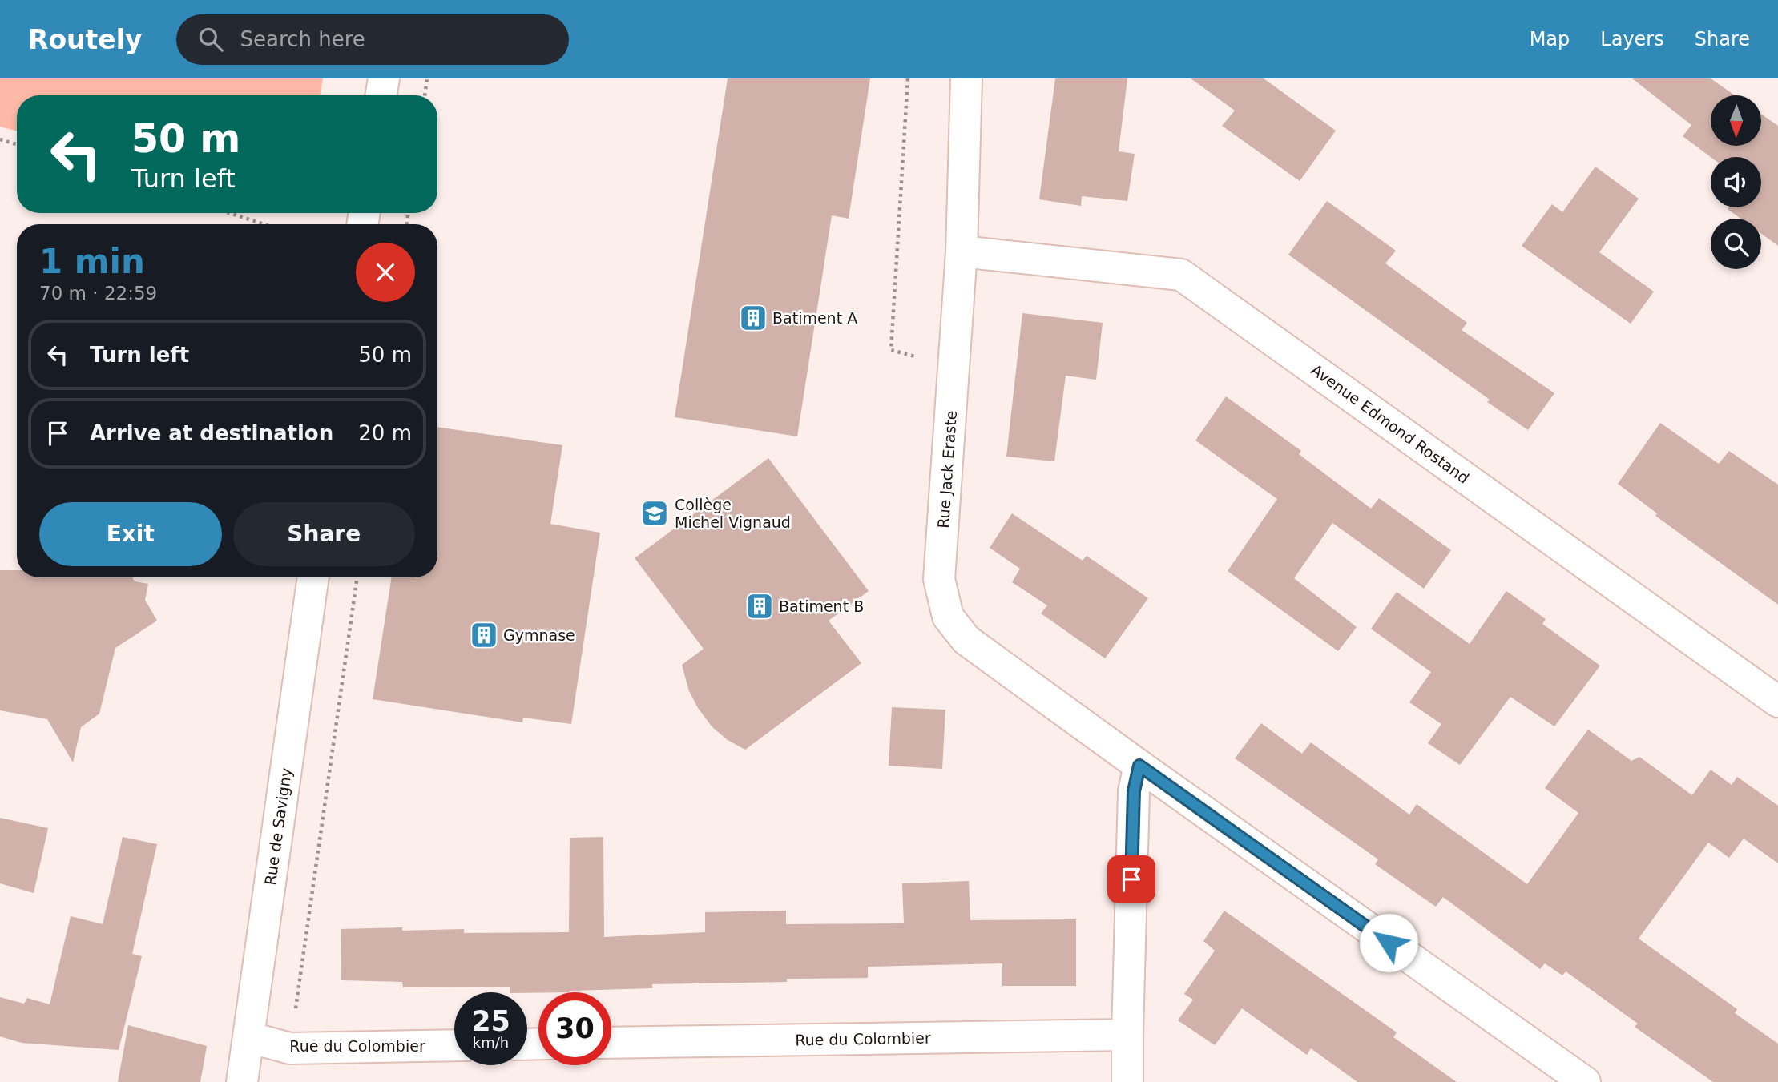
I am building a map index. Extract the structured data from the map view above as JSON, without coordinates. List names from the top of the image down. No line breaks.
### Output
{"streets":{"street":["Avenue Edmond Rostand","Rue Jack Eraste","Rue de Savigny","Rue du Colombier"]},"crossings":[["Avenue Edmond Rostand","Rue Jack Eraste"],["Rue de Savigny","Rue du Colombier"]],"places":{"building":["Batiment A","Batiment B","Gymnase"],"school or university":["Collège Michel Vignaud"]},"north":"bottom","page":{"header":"Routely","search":"Search here","nav":["Map","Layers","Share"],"turn":["50 m","Turn left"],"heading":["1 min","70 m · 22:59"],"list":[{"name":"Turn left","value":"50 m"},{"name":"Arrive at destination","value":"20 m"}],"buttons":["Exit","Share"],"speed":"25 km/h","limit":"30"}}
